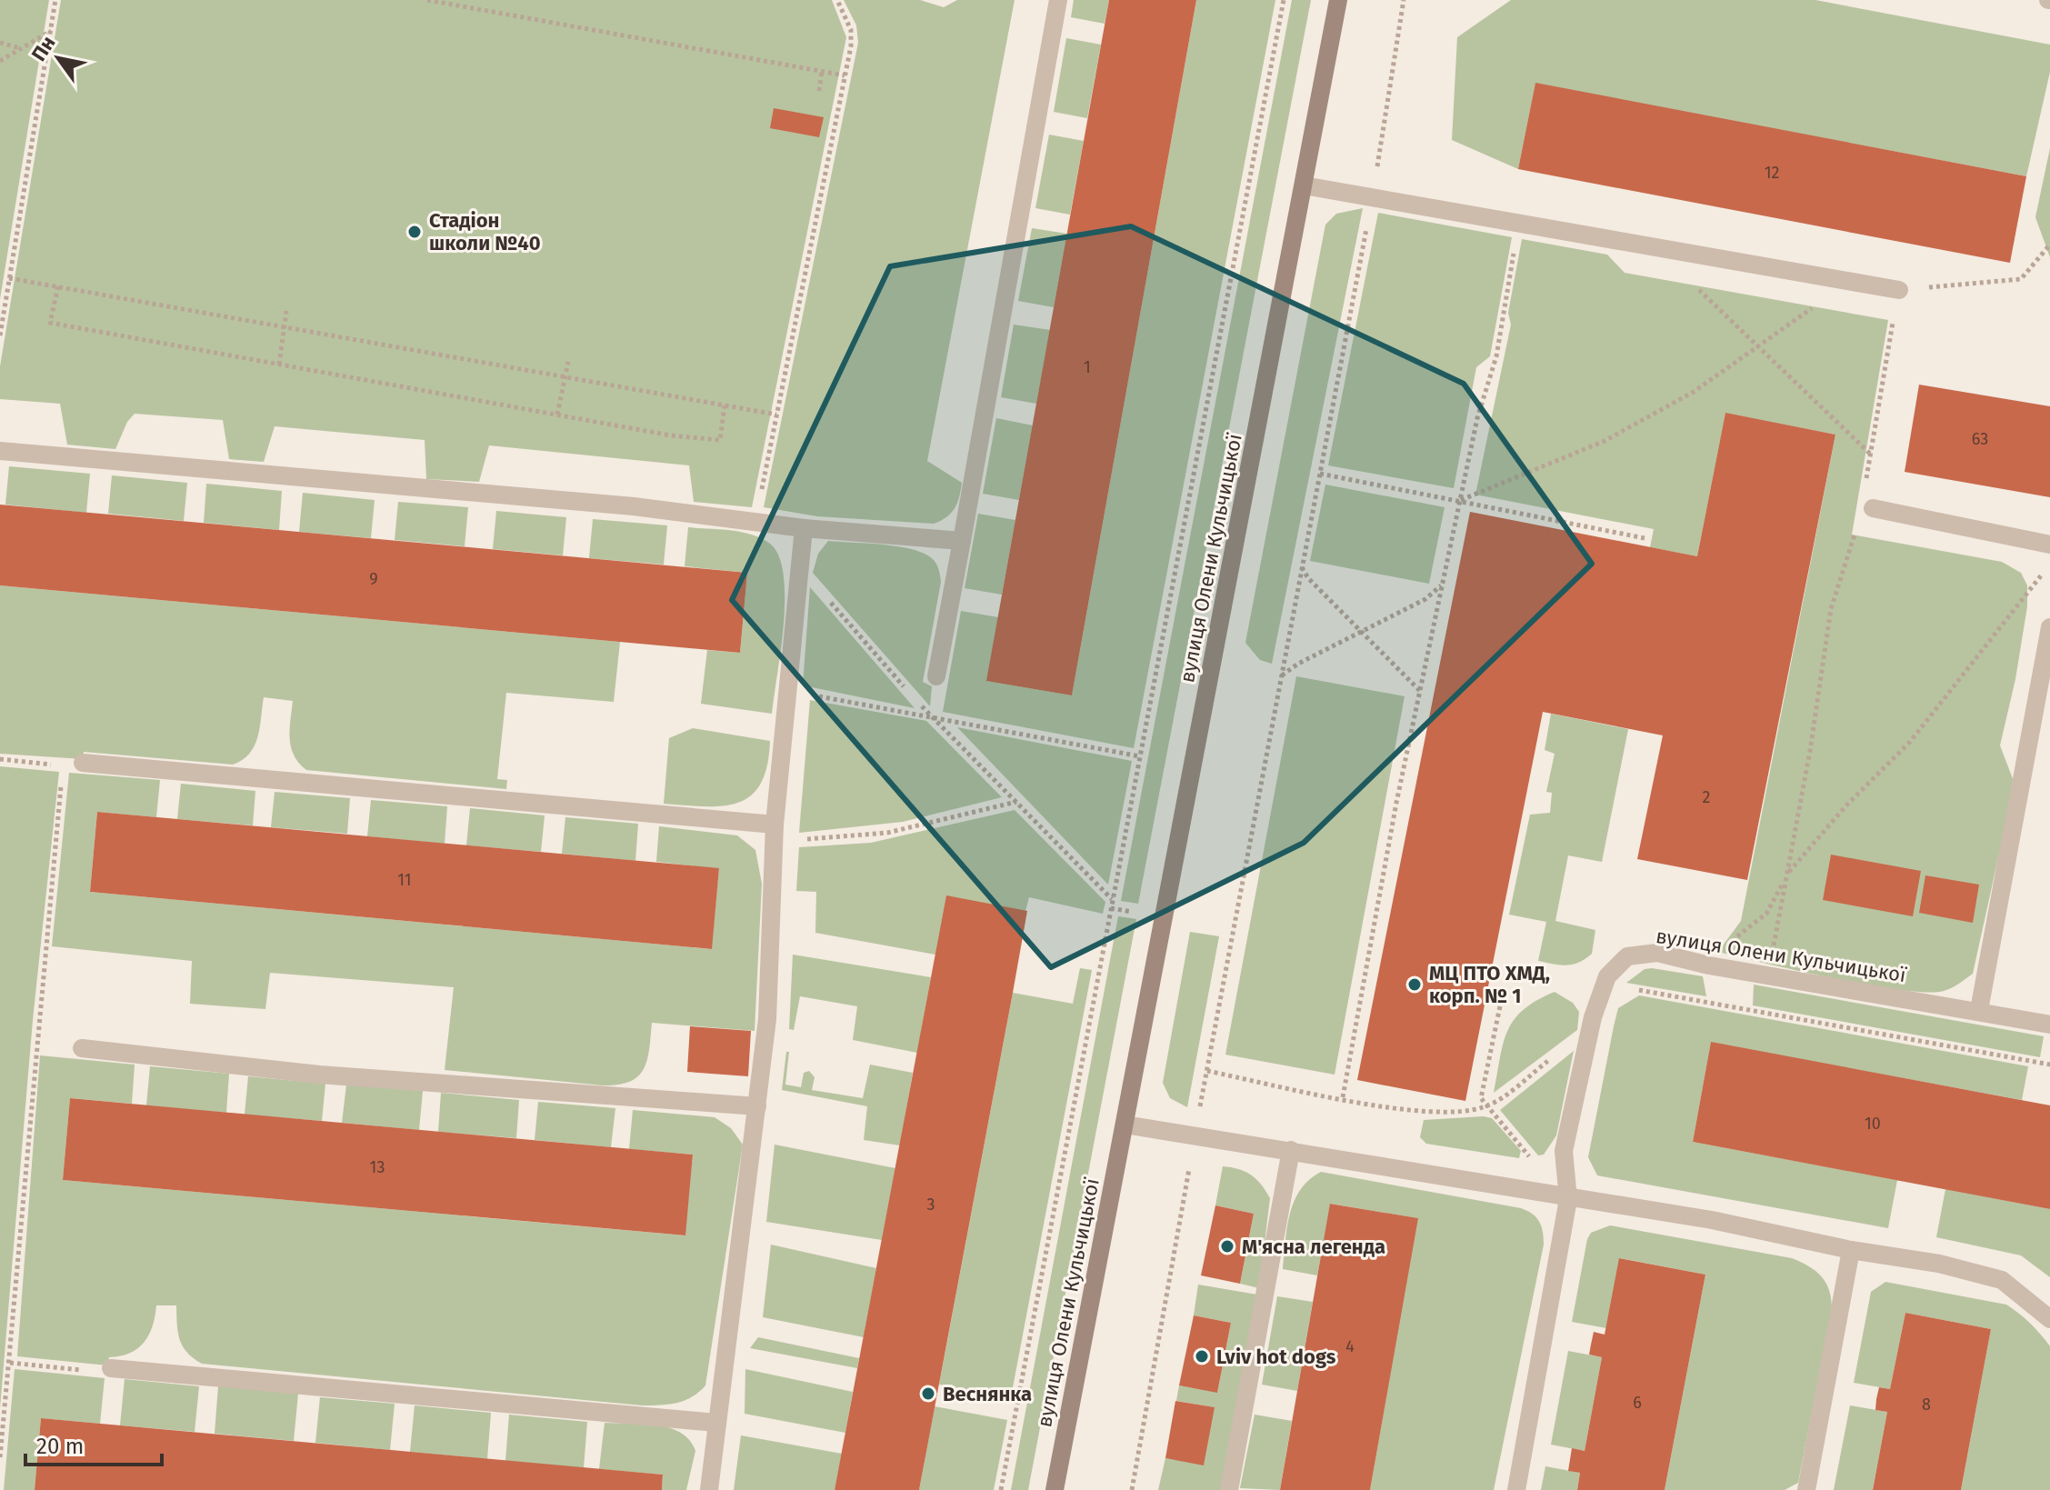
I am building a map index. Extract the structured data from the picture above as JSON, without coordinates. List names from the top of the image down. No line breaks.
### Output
{"streets":{"street":["вулиця Олени Кульчицької"]},"places":["Стадіон школи №40","МЦ ПТО ХМД, корп. № 1","М'ясна легенда","Lviv hot dogs","Веснянка"],"house_numbers":["12","1","63","9","2","11","10","13","3","4","6","8"],"scale_bar":"20 m","north":"top left"}
